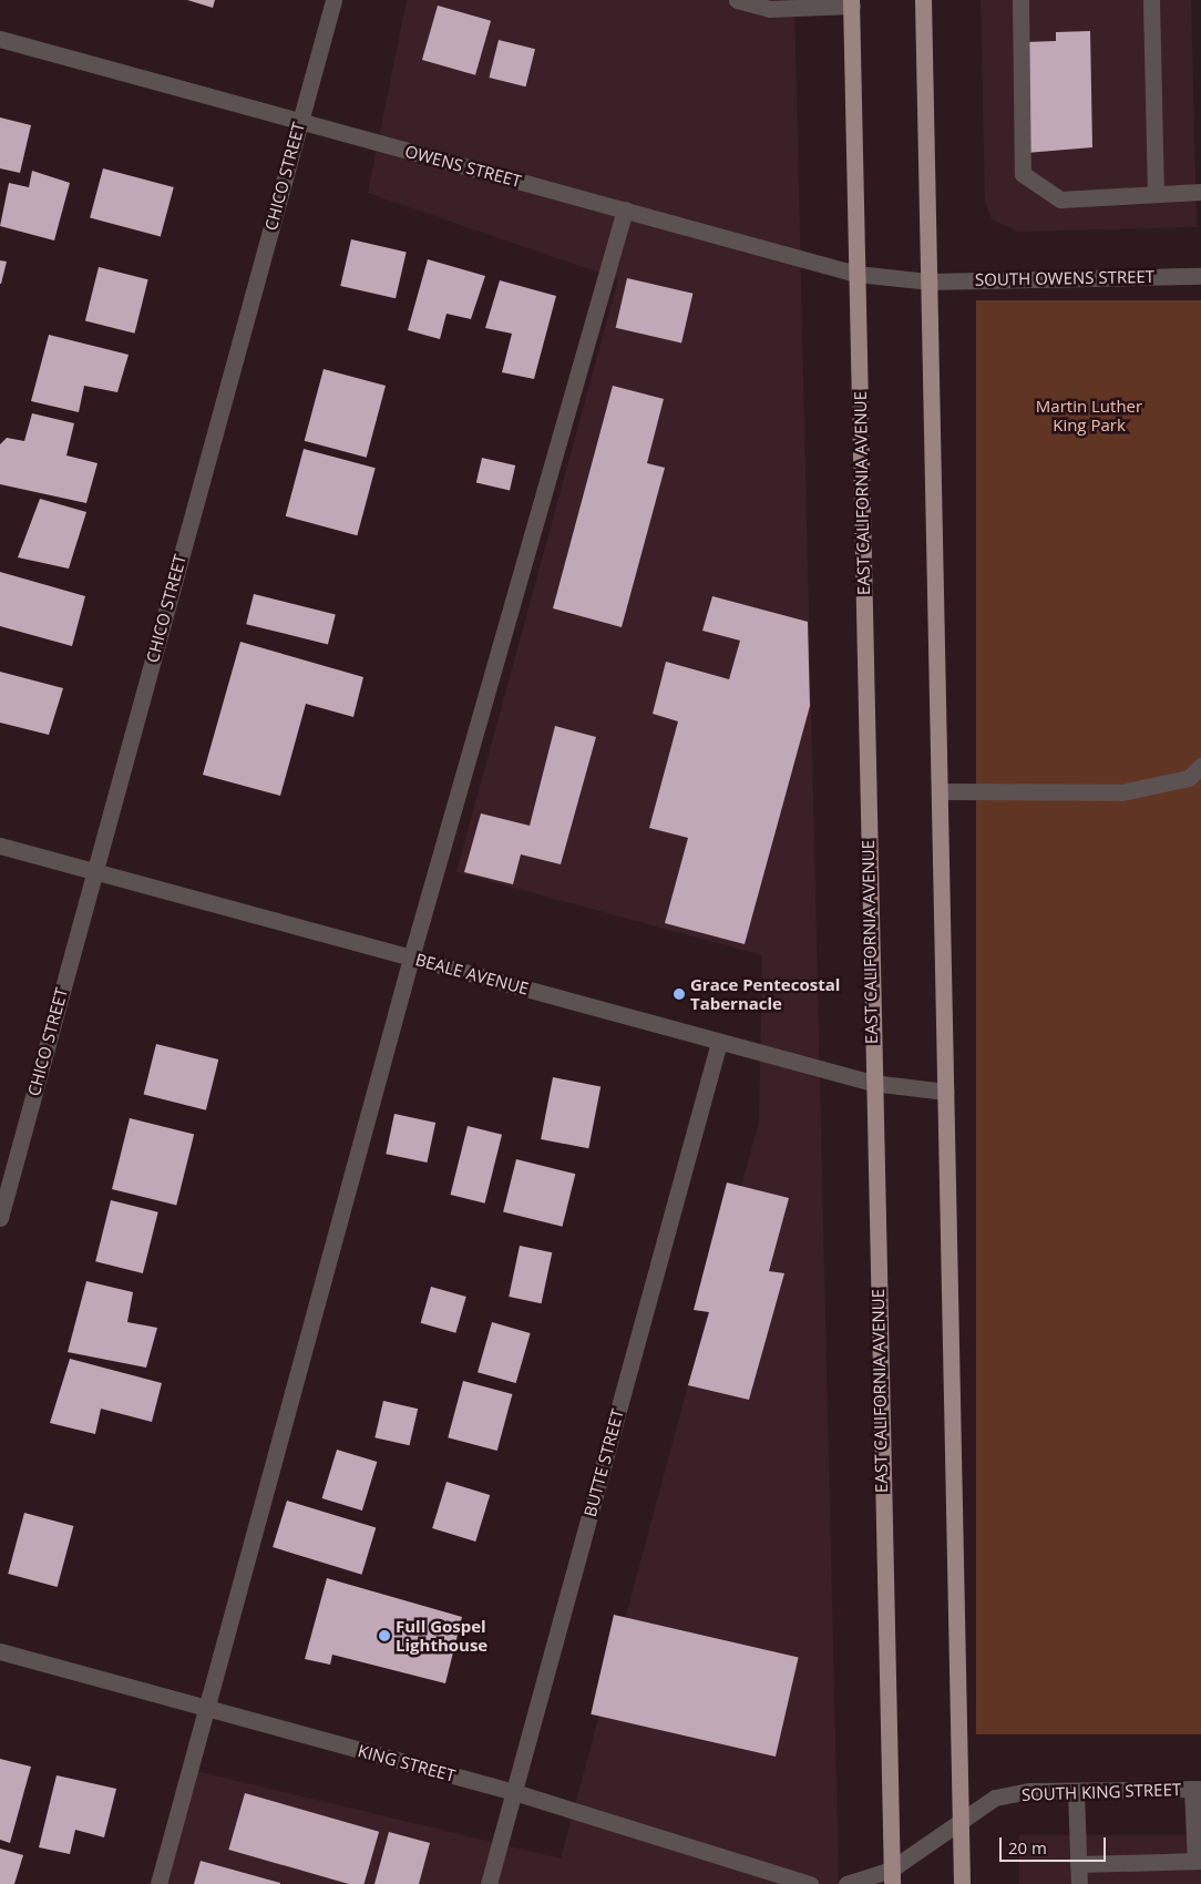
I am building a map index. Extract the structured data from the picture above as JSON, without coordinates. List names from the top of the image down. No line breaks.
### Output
{"streets":{"main road":["EAST CALIFORNIA AVENUE"],"street":["OWENS STREET","CHICO STREET","SOUTH OWENS STREET","BEALE AVENUE","BUTTE STREET","KING STREET","SOUTH KING STREET"]},"crossings":[["OWENS STREET","CHICO STREET"],["OWENS STREET","SOUTH OWENS STREET"],["OWENS STREET","EAST CALIFORNIA AVENUE"],["CHICO STREET","BEALE AVENUE"],["EAST CALIFORNIA AVENUE","BEALE AVENUE"],["EAST CALIFORNIA AVENUE","SOUTH KING STREET"],["BEALE AVENUE","BUTTE STREET"],["BUTTE STREET","KING STREET"]],"parks":["Martin Luther King Park"],"places":["Grace Pentecostal Tabernacle","Full Gospel Lighthouse"],"scale_bar":"20 m"}
